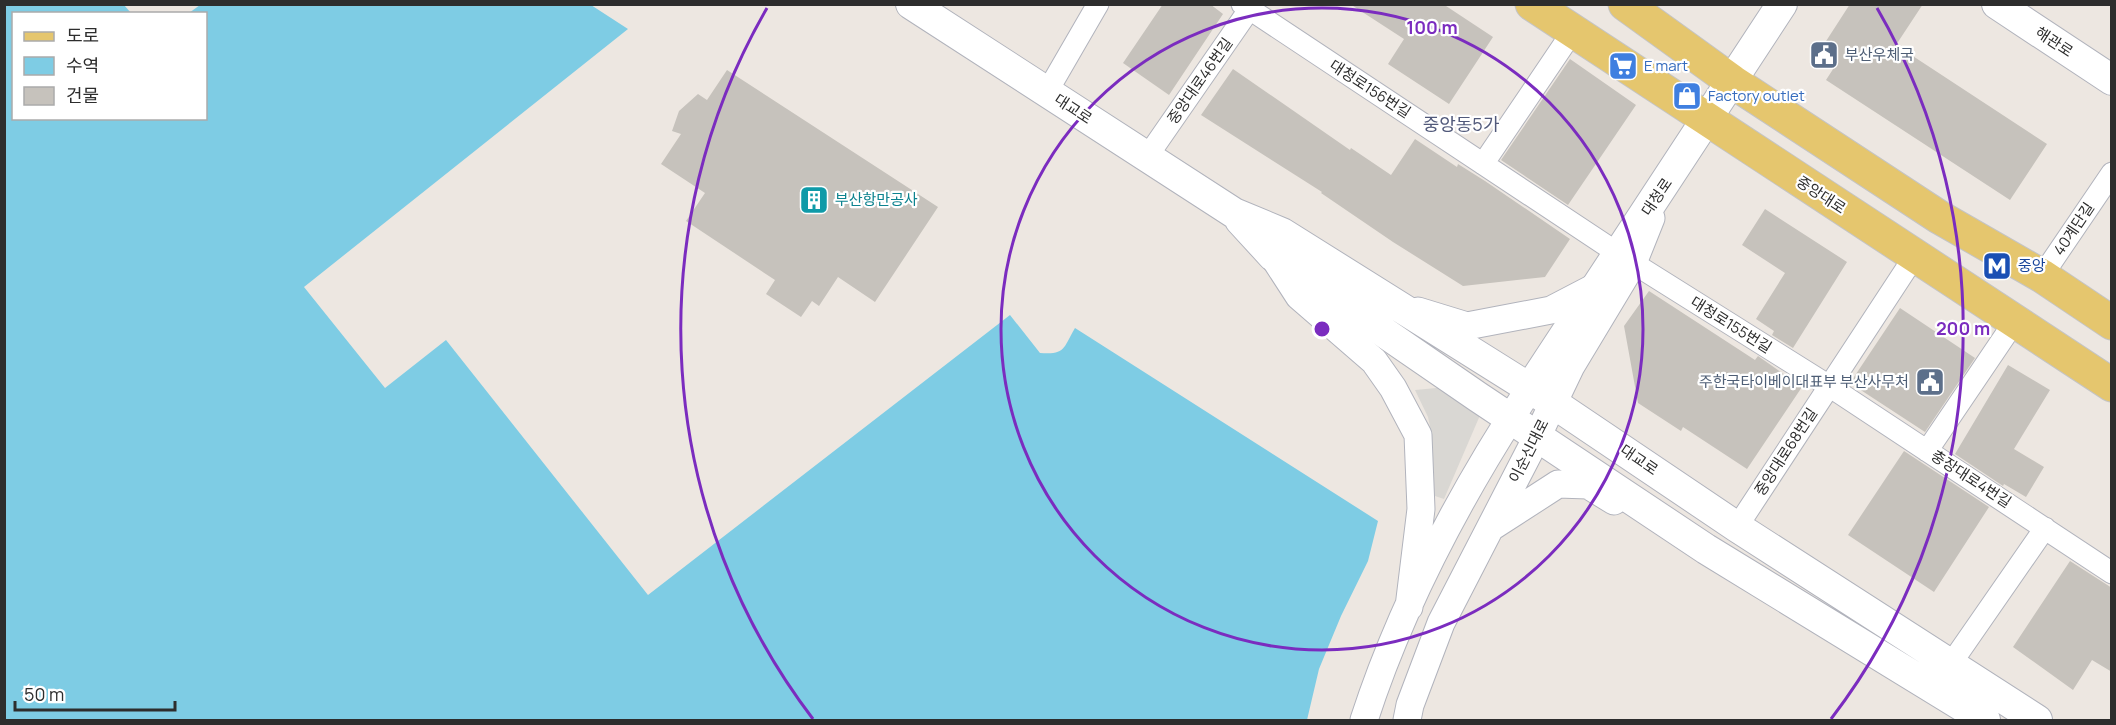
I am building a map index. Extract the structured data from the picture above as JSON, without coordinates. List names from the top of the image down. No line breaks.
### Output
{"streets":{"main road":["해관로","대교로","중앙대로","대청로"],"street":["중앙대로46번길","대청로156번길","40계단길","대청로155번길","이순신대로","중앙대로68번길","충장대로4번길"]},"crossings":[["중앙대로46번길","대청로156번길"],["중앙대로46번길","대교로"],["대청로156번길","대청로"],["대청로156번길","대청로155번길"],["대청로156번길","이순신대로"],["대교로","대청로"],["대교로","이순신대로"],["대교로","중앙대로68번길"],["중앙대로","대청로"],["중앙대로","중앙대로68번길"],["대청로","대청로155번길"],["대청로","이순신대로"],["대청로155번길","이순신대로"],["대청로155번길","중앙대로68번길"],["대청로155번길","충장대로4번길"],["중앙대로68번길","충장대로4번길"]],"districts":["중앙동5가"],"places":{"public building":["부산우체국","주한국타이베이대표부 부산사무처"],"supermarket":["E mart"],"shop":["Factory outlet"],"building":["부산항만공사"],"metro station":["중앙"]},"legend":["도로","수역","건물"],"scale_bar":"50 m","rings":["100 m","200 m"]}
